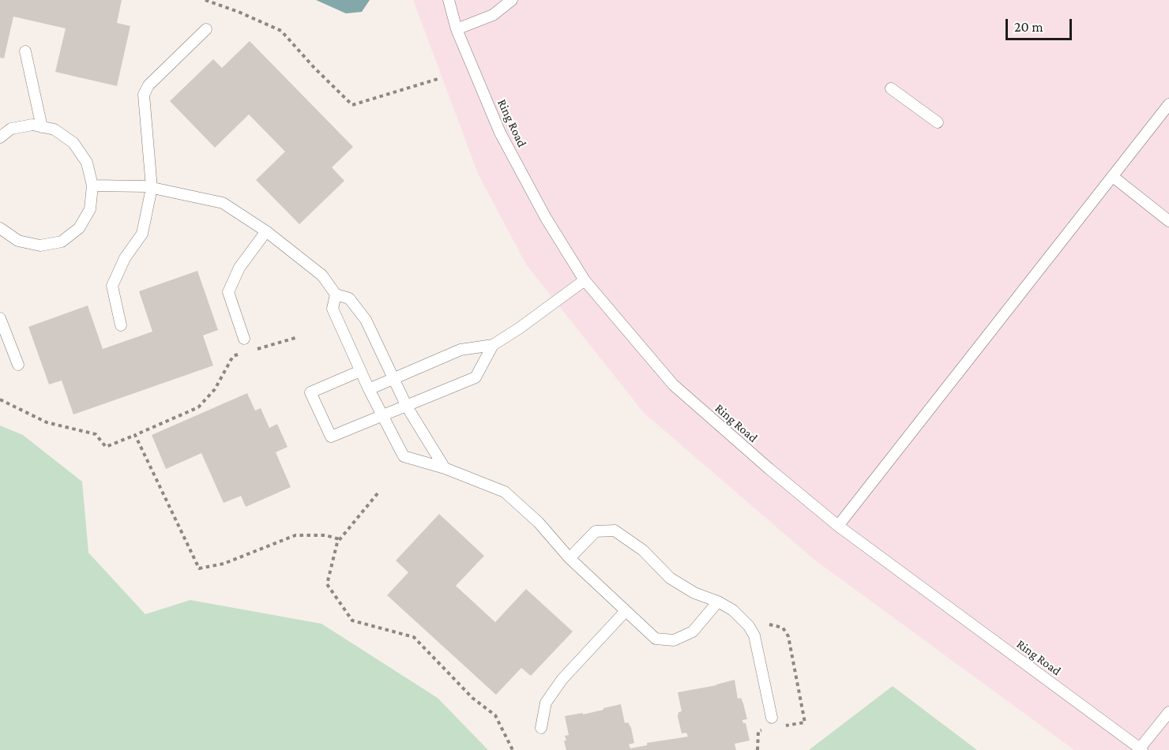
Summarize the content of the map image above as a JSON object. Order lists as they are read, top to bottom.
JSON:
{
  "streets": {
    "lane": ["Ring Road"]
  },
  "scale_bar": "20 m"
}
